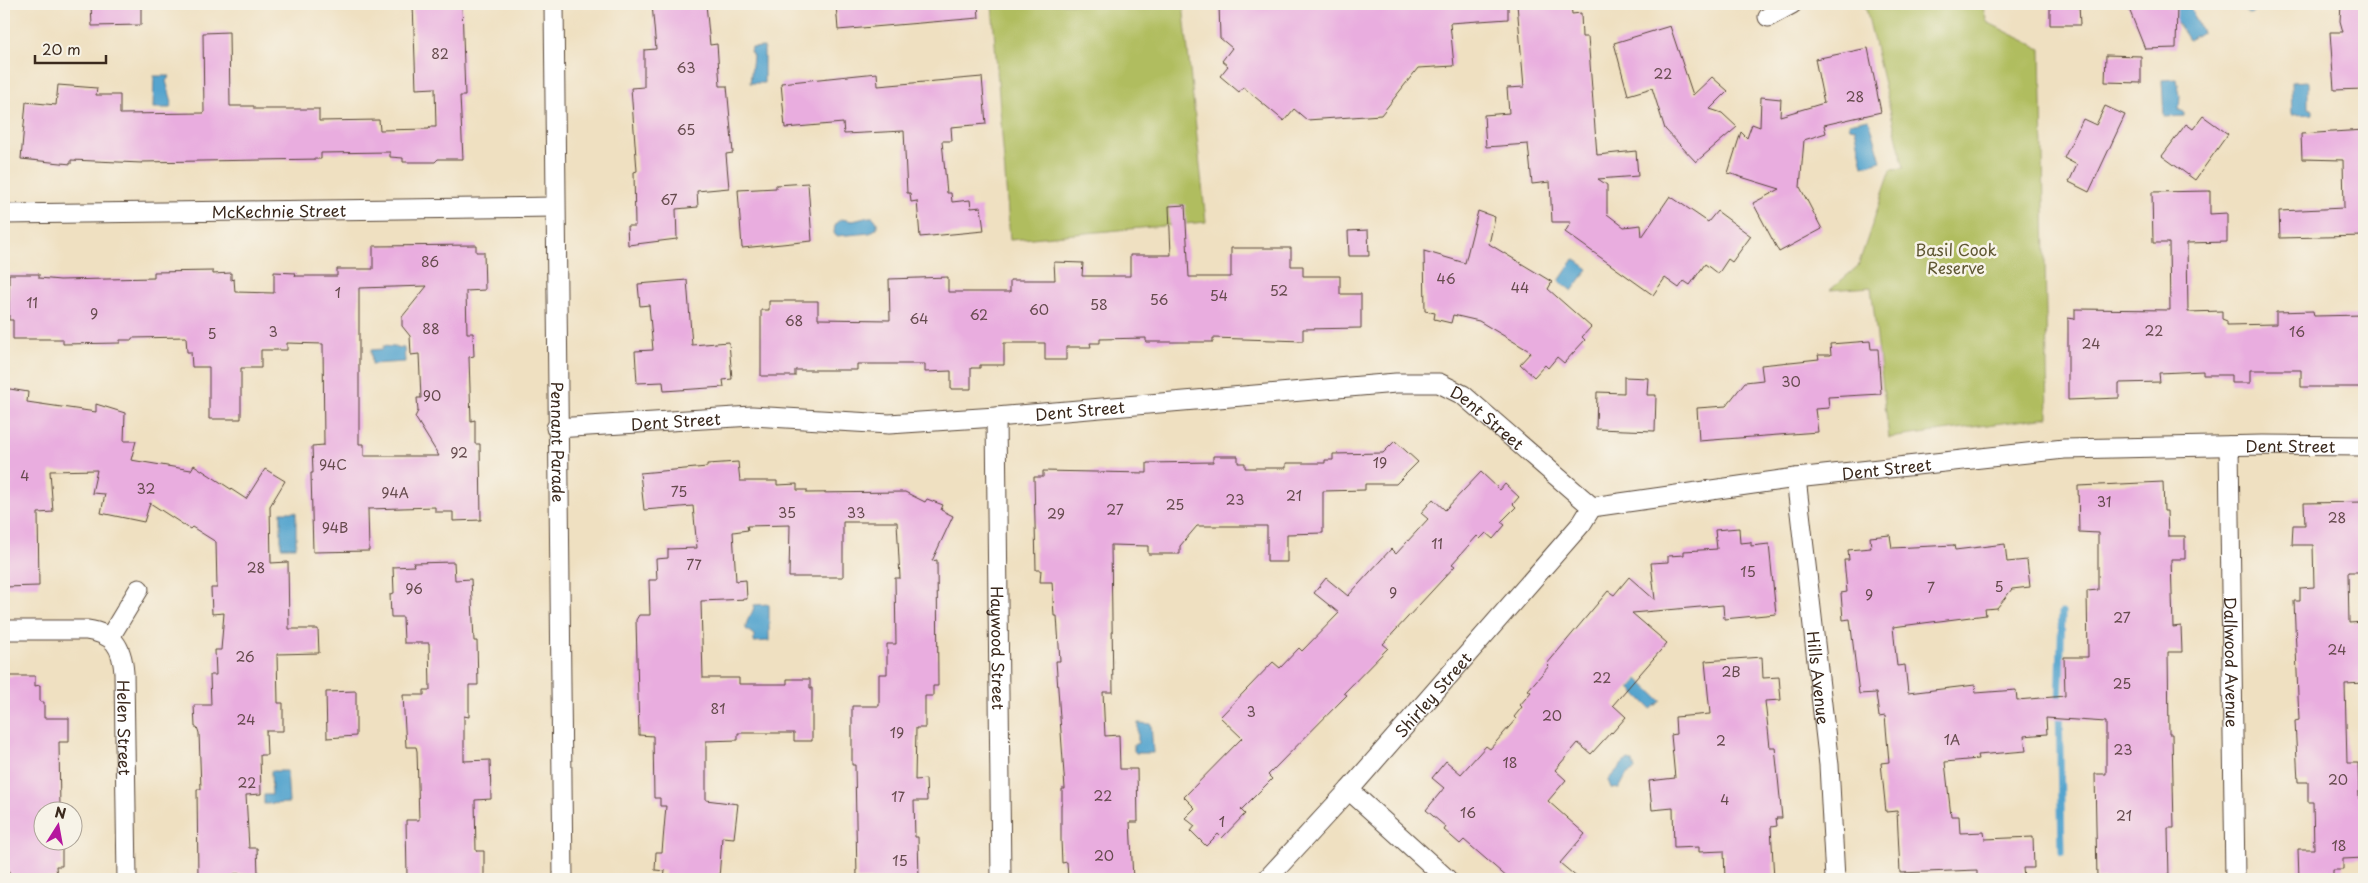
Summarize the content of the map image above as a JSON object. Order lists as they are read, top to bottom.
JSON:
{
  "streets": {
    "street": [
      "McKechnie Street",
      "Dent Street",
      "Pennant Parade",
      "Haywood Street",
      "Dallwood Avenue",
      "Hills Avenue",
      "Shirley Street",
      "Helen Street"
    ]
  },
  "crossings": [
    ["McKechnie Street", "Pennant Parade"],
    ["Dent Street", "Pennant Parade"],
    ["Dent Street", "Haywood Street"],
    ["Dent Street", "Dallwood Avenue"],
    ["Dent Street", "Hills Avenue"],
    ["Dent Street", "Shirley Street"]
  ],
  "parks": ["Basil Cook Reserve"],
  "house_numbers": [
    "82",
    "63",
    "22",
    "28",
    "65",
    "67",
    "86",
    "46",
    "44",
    "52",
    "1",
    "54",
    "56",
    "11",
    "58",
    "60",
    "9",
    "62",
    "64",
    "68",
    "88",
    "22",
    "3",
    "16",
    "5",
    "24",
    "30",
    "90",
    "92",
    "19",
    "94C",
    "4",
    "32",
    "75",
    "94A",
    "21",
    "23",
    "31",
    "25",
    "27",
    "35",
    "33",
    "29",
    "28",
    "94B",
    "11",
    "77",
    "28",
    "15",
    "5",
    "7",
    "96",
    "9",
    "9",
    "27",
    "24",
    "26",
    "2B",
    "22",
    "25",
    "81",
    "3",
    "20",
    "24",
    "19",
    "1A",
    "2",
    "23",
    "18",
    "20",
    "22",
    "22",
    "17",
    "4",
    "16",
    "21",
    "1",
    "18",
    "20",
    "15"
  ],
  "scale_bar": "20 m",
  "north": "top"
}
